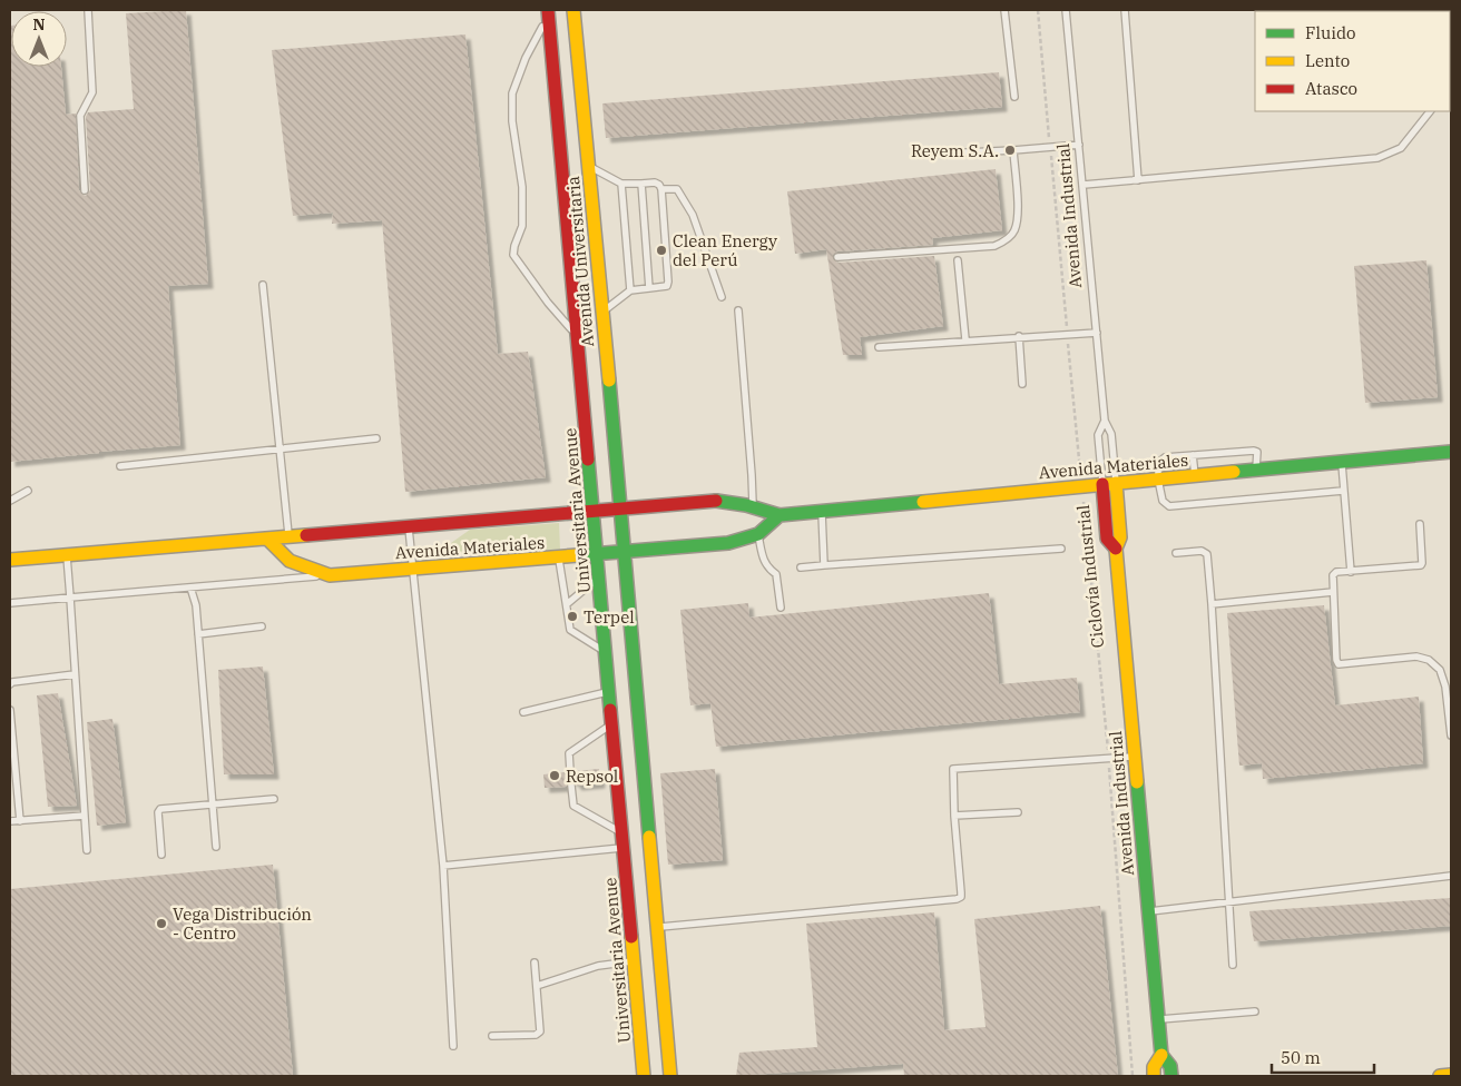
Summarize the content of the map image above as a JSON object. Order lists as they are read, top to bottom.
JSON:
{
  "streets": {
    "street": [
      "Avenida Industrial",
      "Avenida Universitaria",
      "Avenida Materiales",
      "Universitaria Avenue"
    ],
    "path": ["Ciclovía Industrial"]
  },
  "crossings": [
    ["Avenida Industrial", "Avenida Materiales"],
    ["Avenida Universitaria", "Avenida Materiales"],
    ["Avenida Universitaria", "Universitaria Avenue"],
    ["Avenida Materiales", "Universitaria Avenue"],
    ["Avenida Materiales", "Ciclovía Industrial"]
  ],
  "places": [
    "Reyem S.A.",
    "Clean Energy del Perú",
    "Terpel",
    "Repsol",
    "Vega Distribución - Centro"
  ],
  "legend": ["Fluido", "Lento", "Atasco"],
  "scale_bar": "50 m",
  "north": "top"
}
